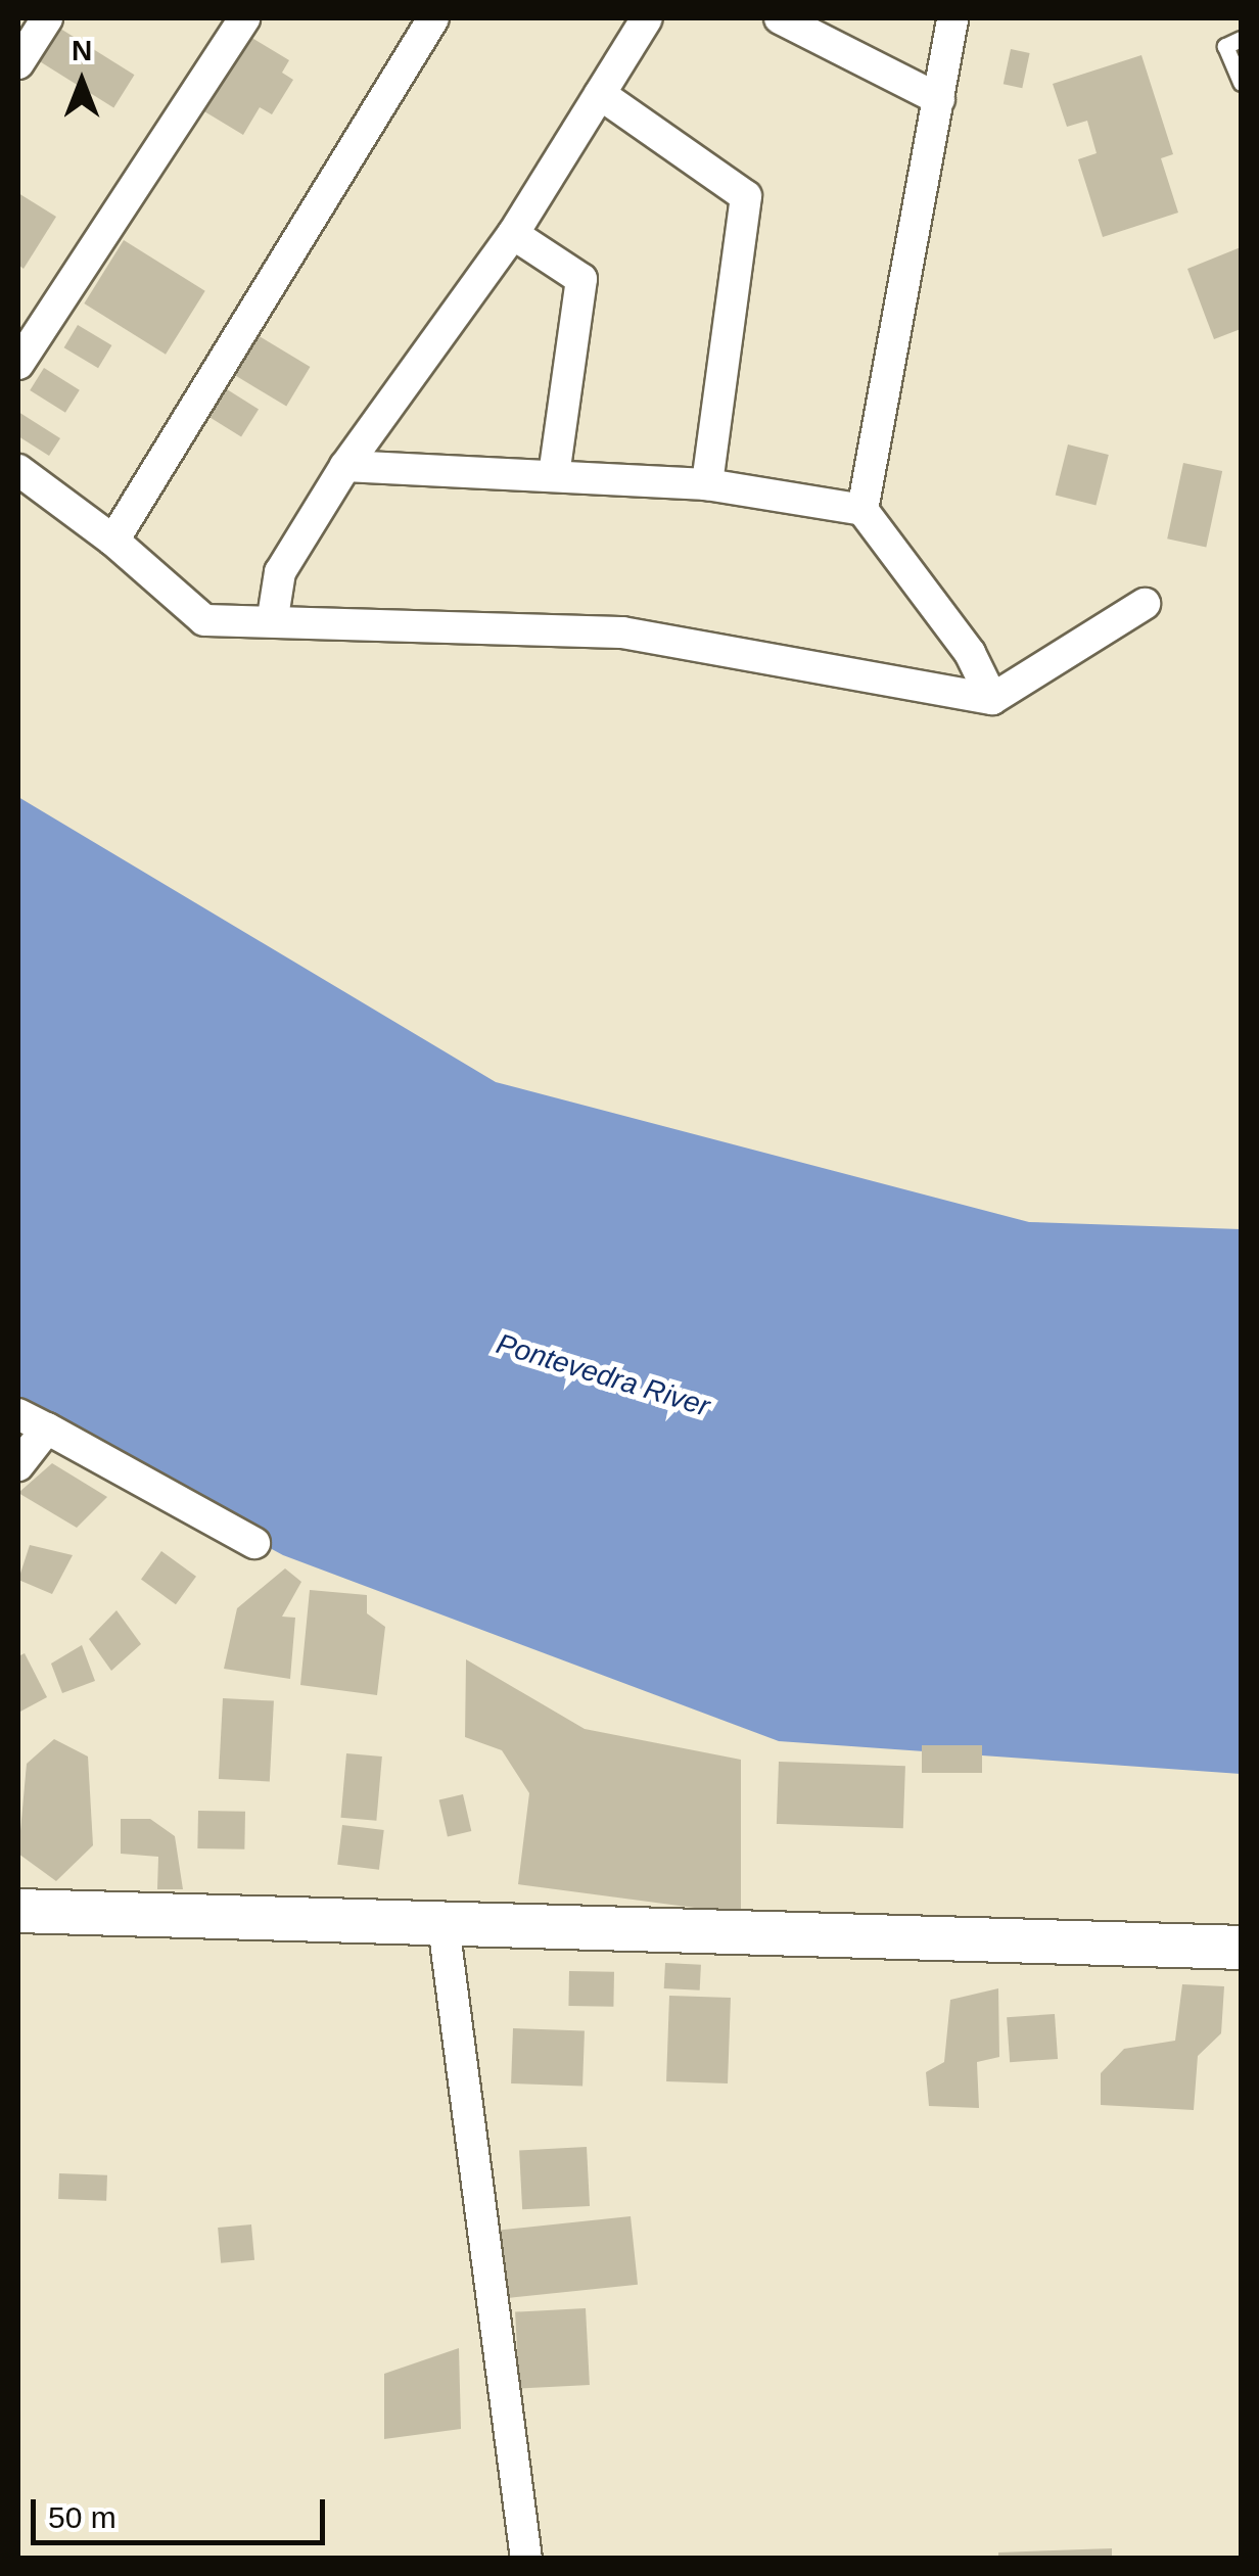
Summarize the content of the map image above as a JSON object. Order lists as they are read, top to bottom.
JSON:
{
  "water": ["Pontevedra River"],
  "scale_bar": "50 m",
  "north": "top"
}
